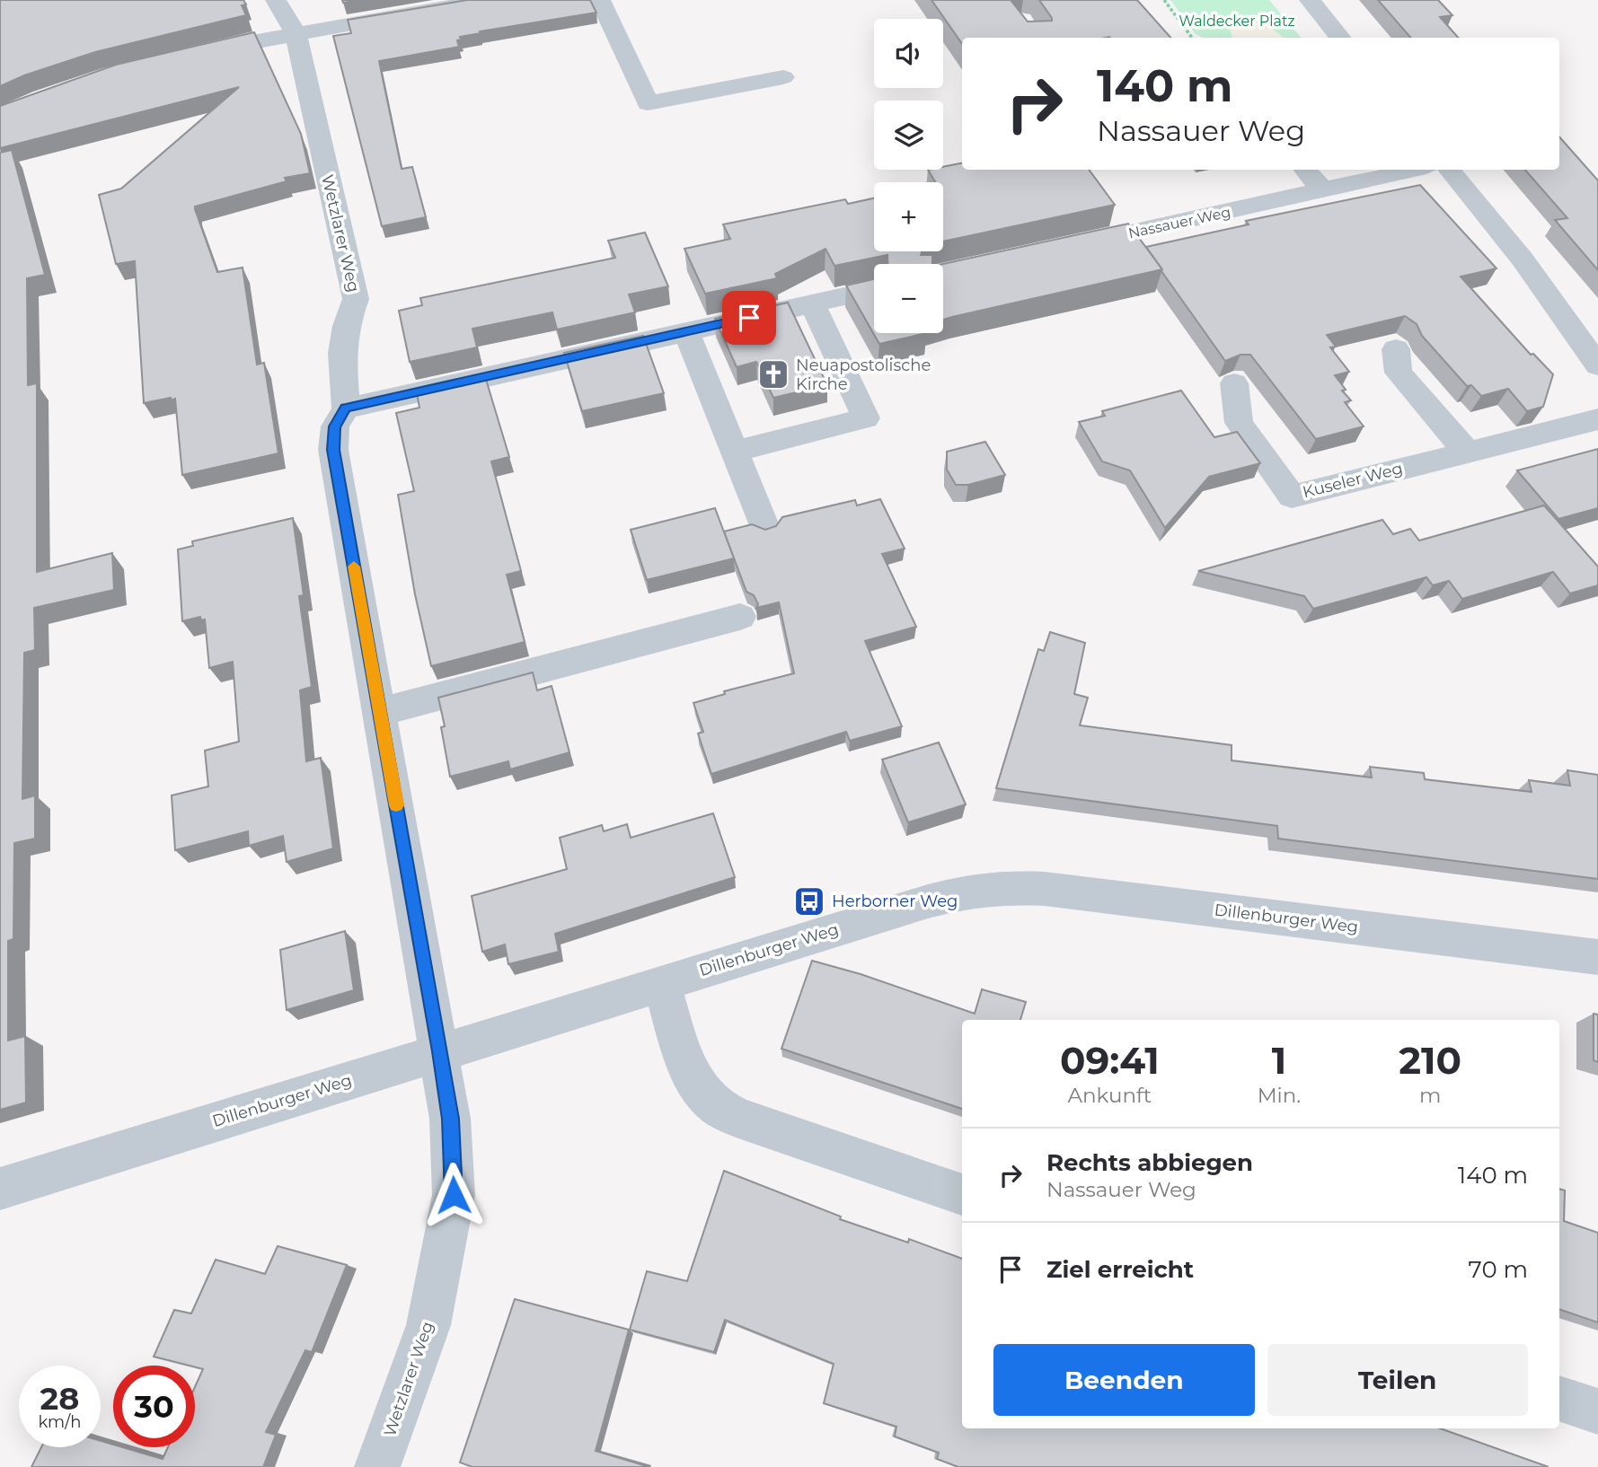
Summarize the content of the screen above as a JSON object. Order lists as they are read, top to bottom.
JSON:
{
  "streets": {
    "street": [
      "Nassauer Weg",
      "Wetzlarer Weg",
      "Kuseler Weg",
      "Dillenburger Weg"
    ]
  },
  "crossings": [
    ["Wetzlarer Weg", "Dillenburger Weg"]
  ],
  "parks": ["Waldecker Platz"],
  "places": {
    "church": ["Neuapostolische Kirche"],
    "bus stop": ["Herborner Weg"]
  },
  "page": {
    "map_buttons": ["+", "−"],
    "turn": ["140 m", "Nassauer Weg"],
    "eta": [
      "09:41",
      "Ankunft",
      "1",
      "Min.",
      "210",
      "m"
    ],
    "list": [
      {
        "name": "Rechts abbiegen",
        "note": "Nassauer Weg",
        "value": "140 m"
      },
      {
        "name": "Ziel erreicht",
        "value": "70 m"
      }
    ],
    "buttons": ["Beenden", "Teilen"],
    "speed": "28 km/h",
    "limit": "30"
  }
}
